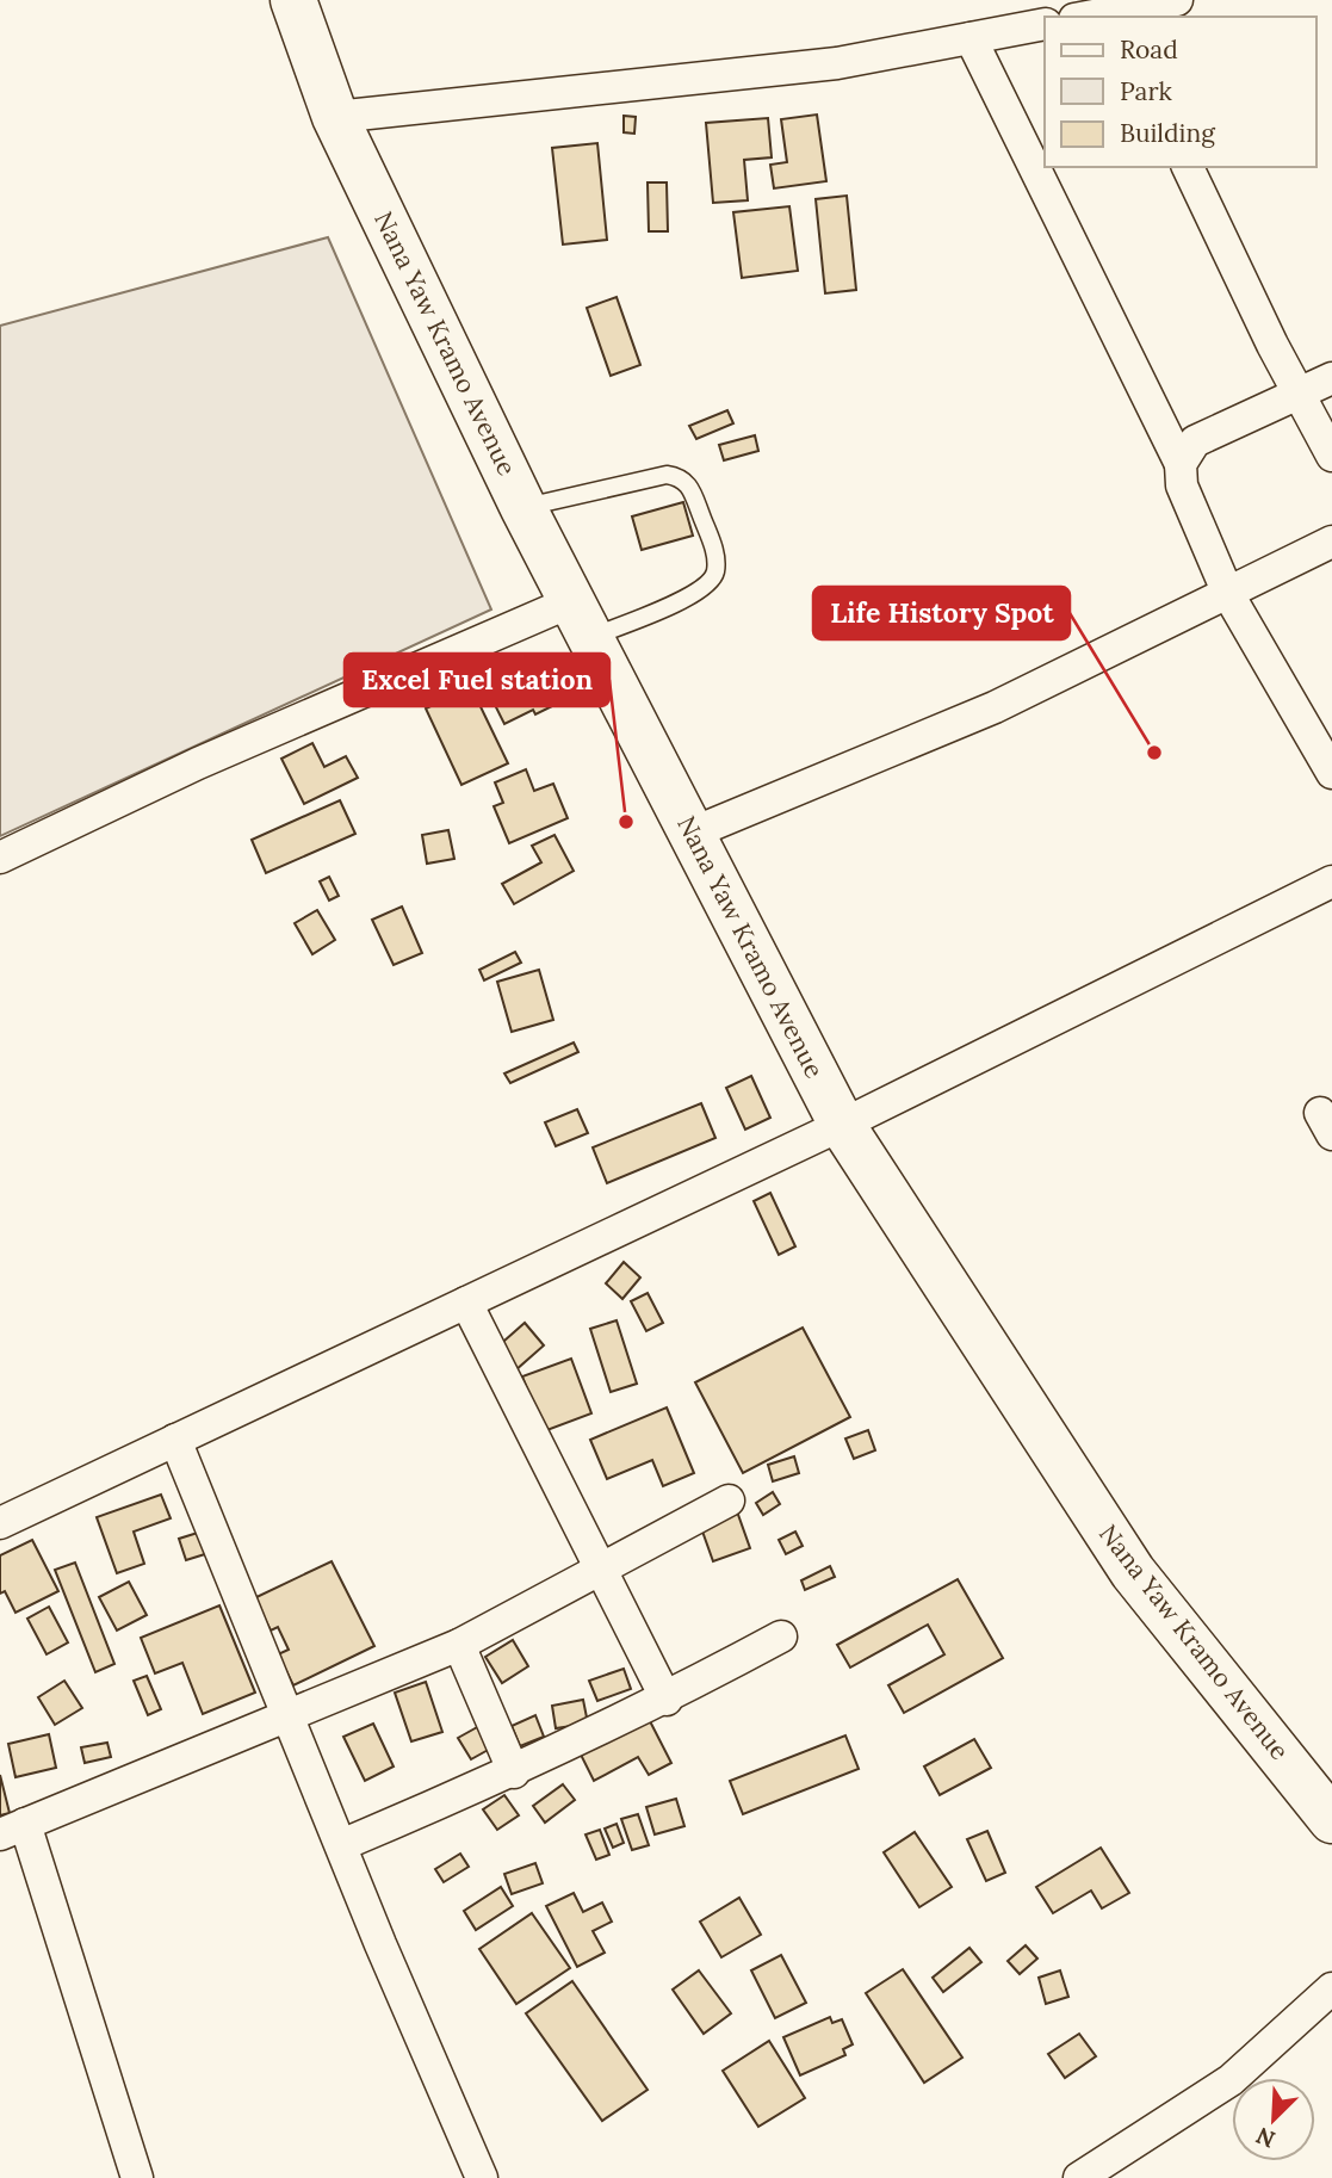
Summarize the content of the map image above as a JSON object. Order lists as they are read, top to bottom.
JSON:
{
  "streets": {
    "main road": ["Nana Yaw Kramo Avenue"]
  },
  "places": ["Life History Spot", "Excel Fuel station"],
  "legend": ["Road", "Park", "Building"],
  "north": "bottom left"
}
